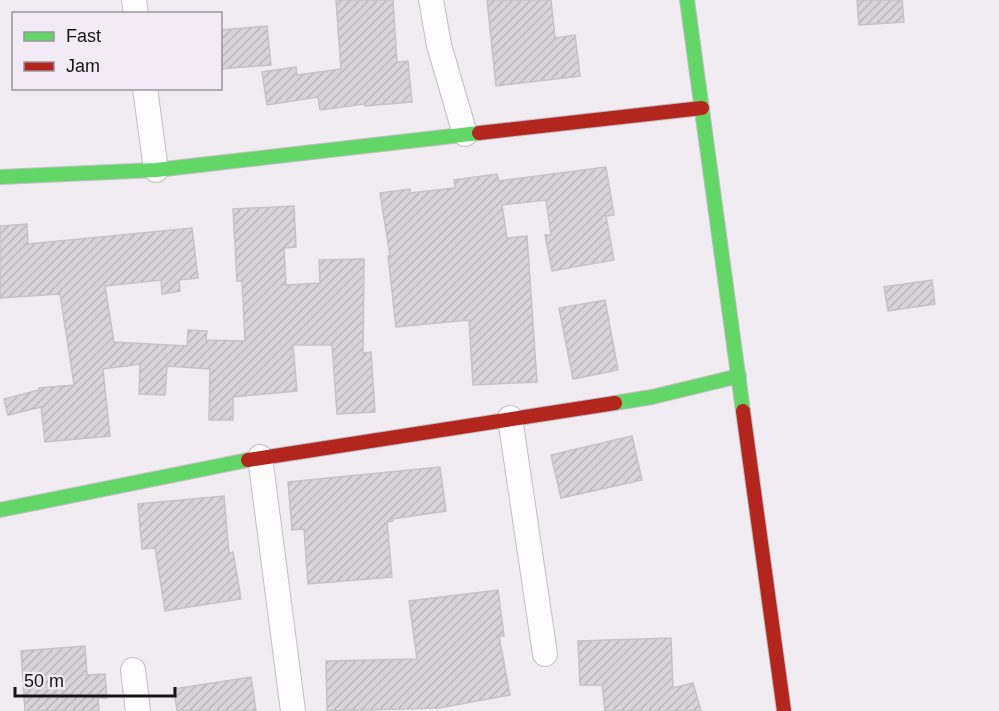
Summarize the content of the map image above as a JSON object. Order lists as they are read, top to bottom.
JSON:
{
  "legend": ["Fast", "Jam"],
  "scale_bar": "50 m"
}
